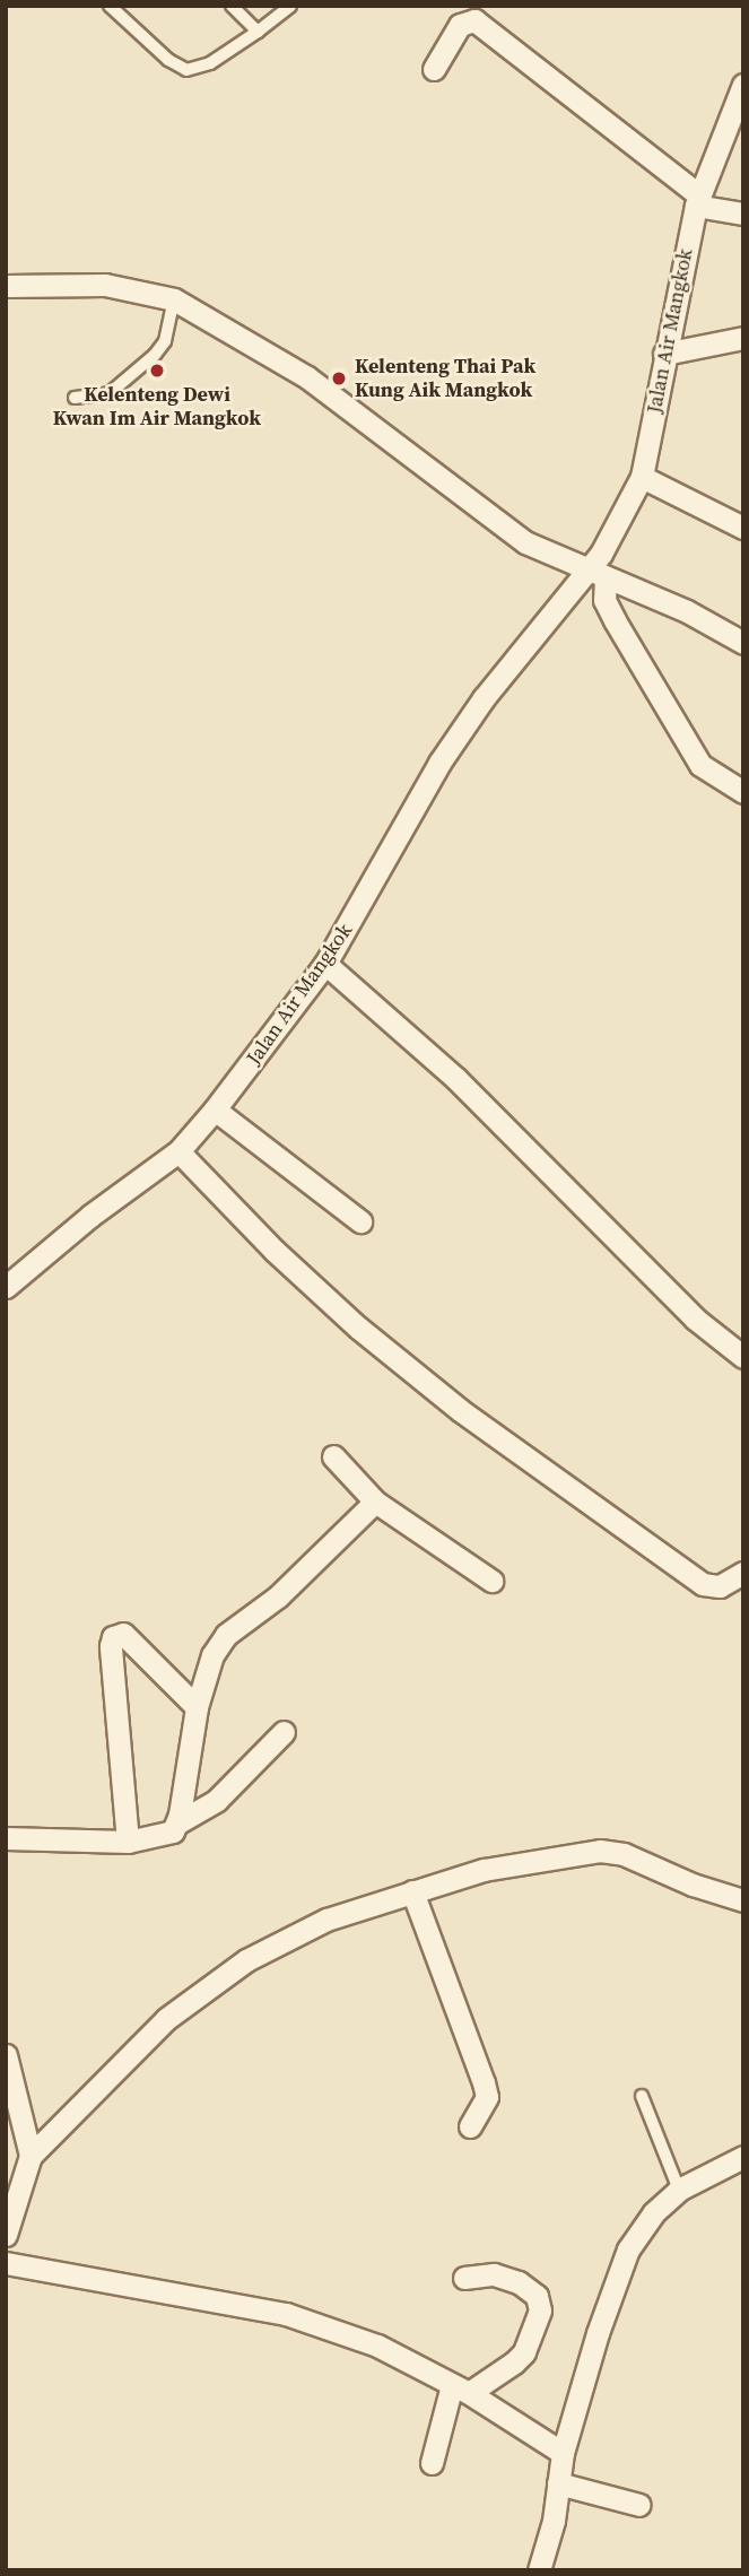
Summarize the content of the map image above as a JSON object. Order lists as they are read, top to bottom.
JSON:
{
  "streets": {
    "street": ["Jalan Air Mangkok"]
  },
  "places": ["Kelenteng Dewi Kwan Im Air Mangkok", "Kelenteng Thai Pak Kung Aik Mangkok"]
}
